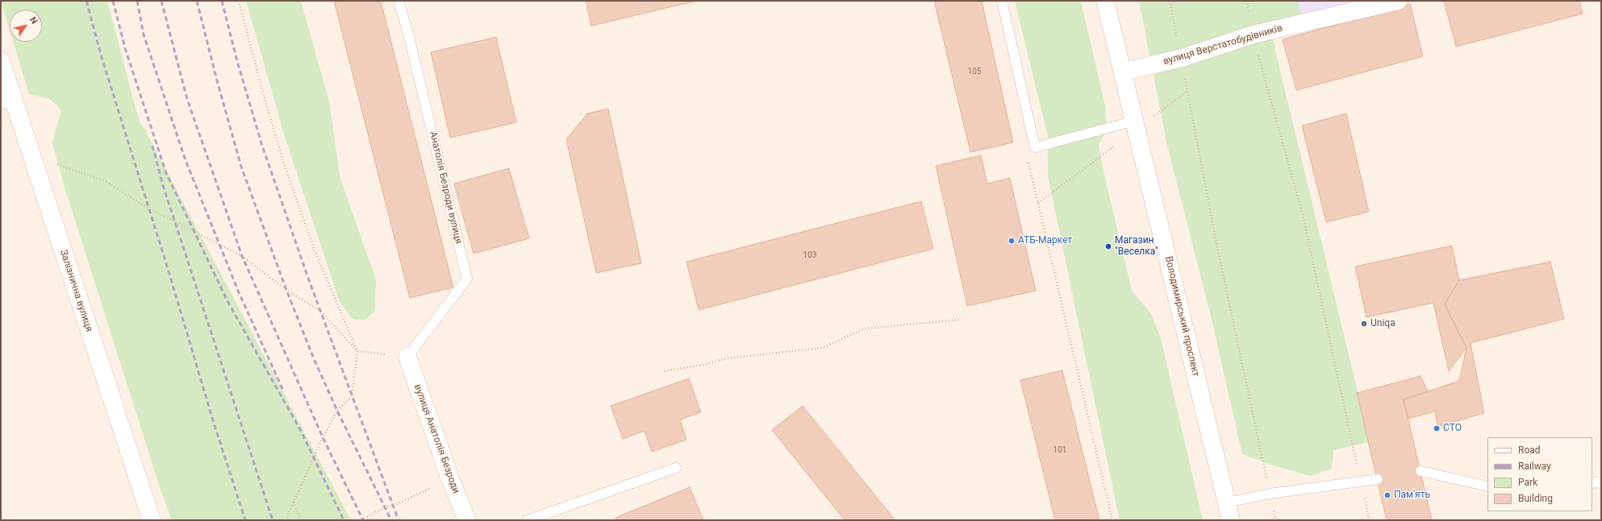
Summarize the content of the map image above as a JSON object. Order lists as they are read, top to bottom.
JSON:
{
  "streets": {
    "street": [
      "вулиця Верстатобудівників",
      "Залізнична вулиця",
      "Володимирський проспект",
      "вулиця Анатолія Безроди"
    ],
    "lane": ["Анатолія Безроди вулиця"]
  },
  "crossings": [
    ["вулиця Верстатобудівників", "Володимирський проспект"],
    ["Анатолія Безроди вулиця", "вулиця Анатолія Безроди"]
  ],
  "places": [
    "АТБ-Маркет",
    "Магазин \"Веселка\"",
    "Uniqa",
    "СТО",
    "Пам'ять"
  ],
  "house_numbers": ["105", "103", "101"],
  "legend": [
    "Road",
    "Railway",
    "Park",
    "Building"
  ],
  "north": "top right"
}
